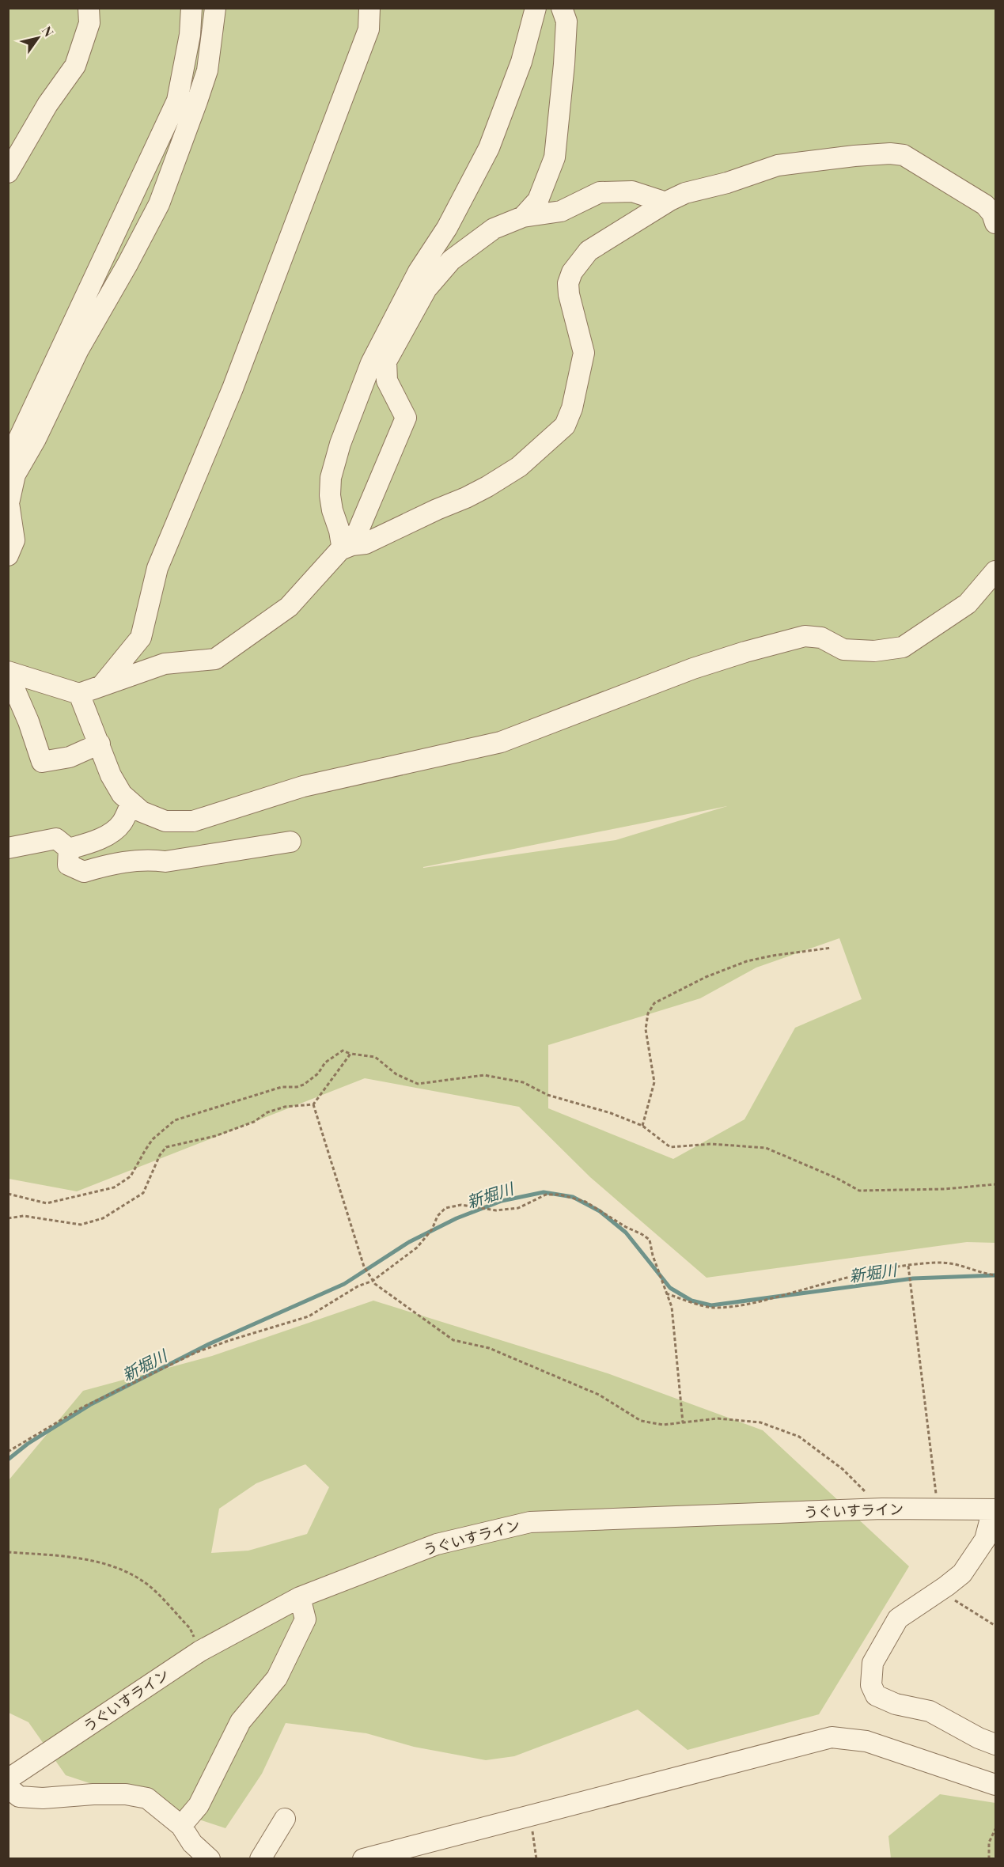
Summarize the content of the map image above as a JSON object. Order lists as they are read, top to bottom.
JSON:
{
  "streets": {
    "street": ["うぐいすライン"]
  },
  "water": ["新堀川"],
  "north": "top right"
}
